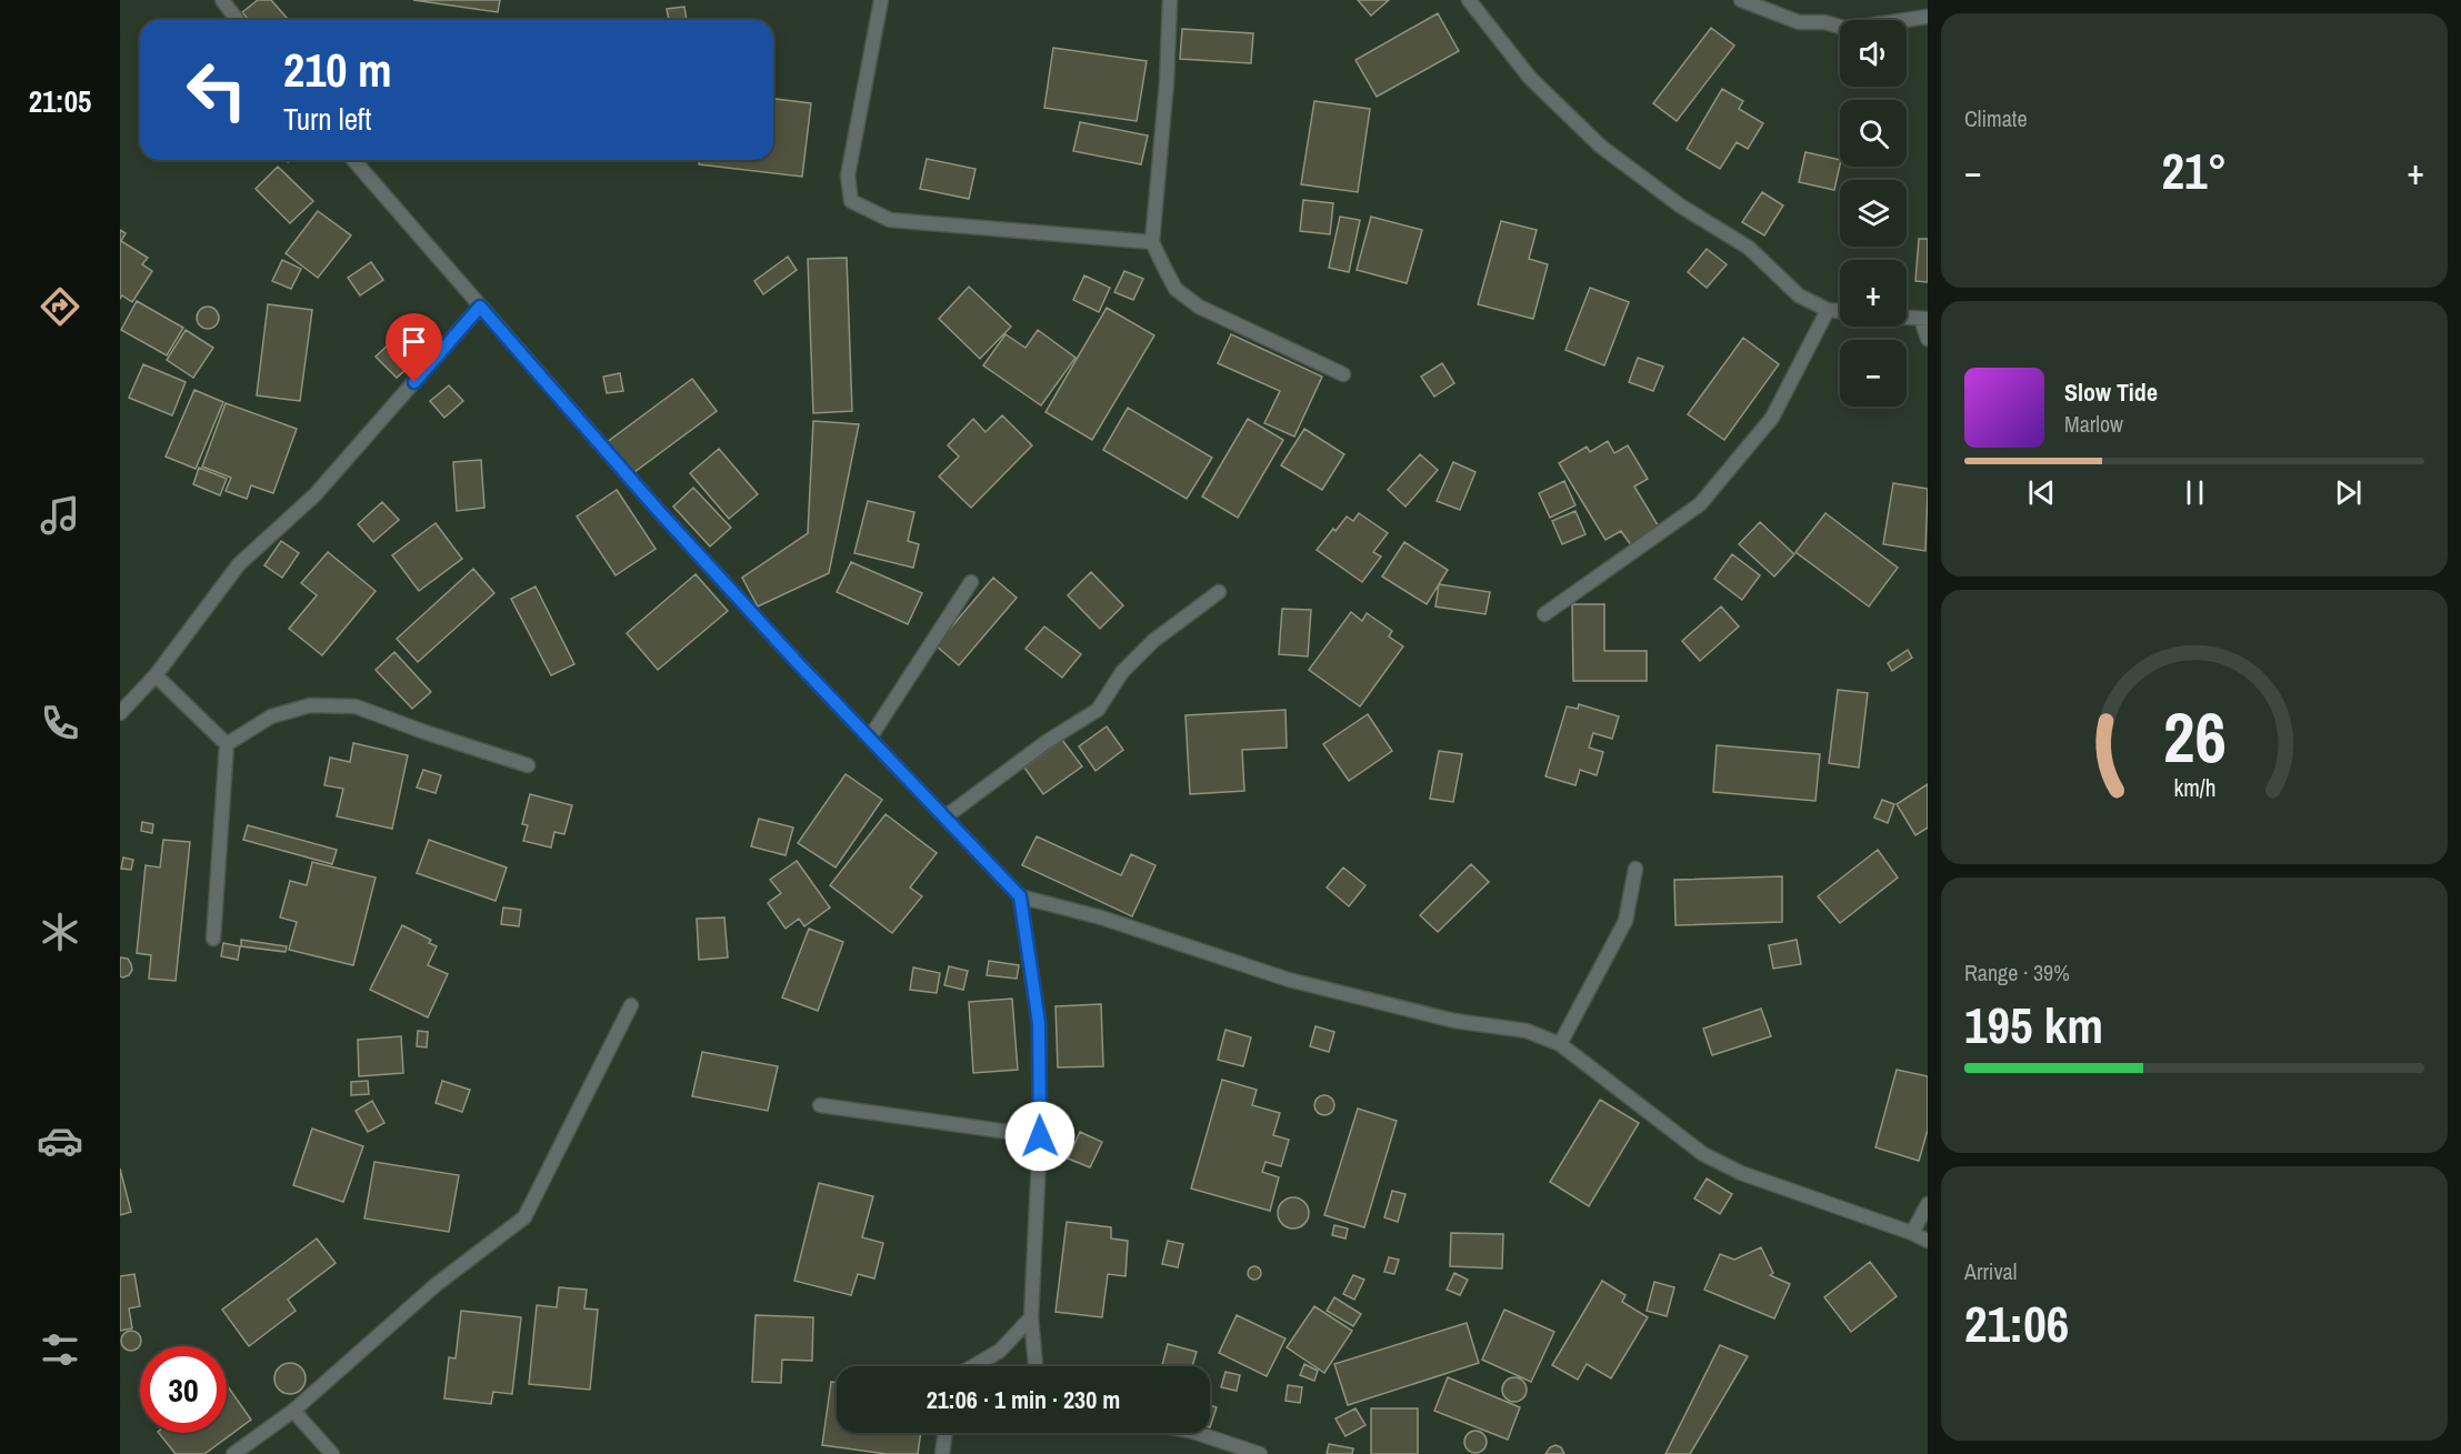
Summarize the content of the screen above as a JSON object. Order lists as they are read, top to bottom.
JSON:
{
  "page": {
    "tabs": "21:05",
    "tile": [
      "Climate",
      ["Range · 39%", "195 km"],
      ["Arrival", "21:06"]
    ],
    "map_buttons": ["+", "−"],
    "turn": ["210 m", "Turn left"],
    "heat": ["−", "21°", "+"],
    "song": ["Slow Tide", "Marlow"],
    "limit": "30",
    "trip": "21:06 · 1 min · 230 m",
    "gauge": ["26", "km/h"]
  }
}
